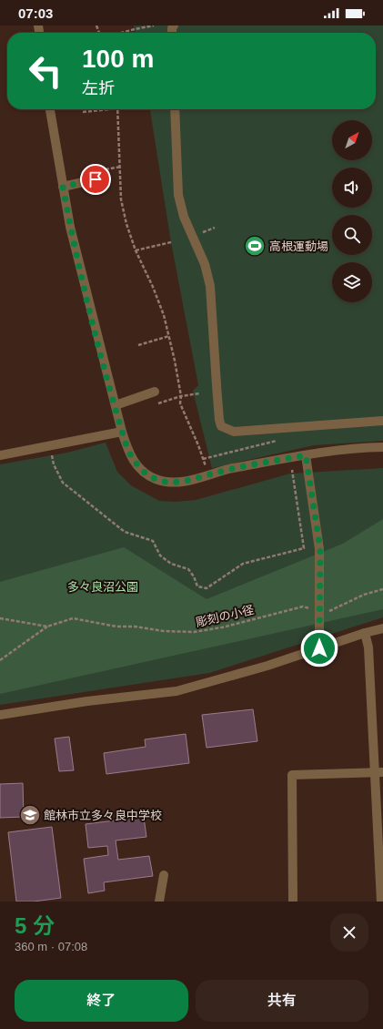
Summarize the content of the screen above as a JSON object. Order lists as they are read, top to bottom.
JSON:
{
  "streets": {
    "path": ["彫刻の小径"]
  },
  "parks": ["多々良沼公園"],
  "places": {
    "sports": ["高根運動場"],
    "school or university": ["館林市立多々良中学校"]
  },
  "north": "top right",
  "page": {
    "status": "07:03",
    "turn": ["100 m", "左折"],
    "heading": ["5 分", "360 m · 07:08"],
    "buttons": ["終了", "共有"]
  }
}
